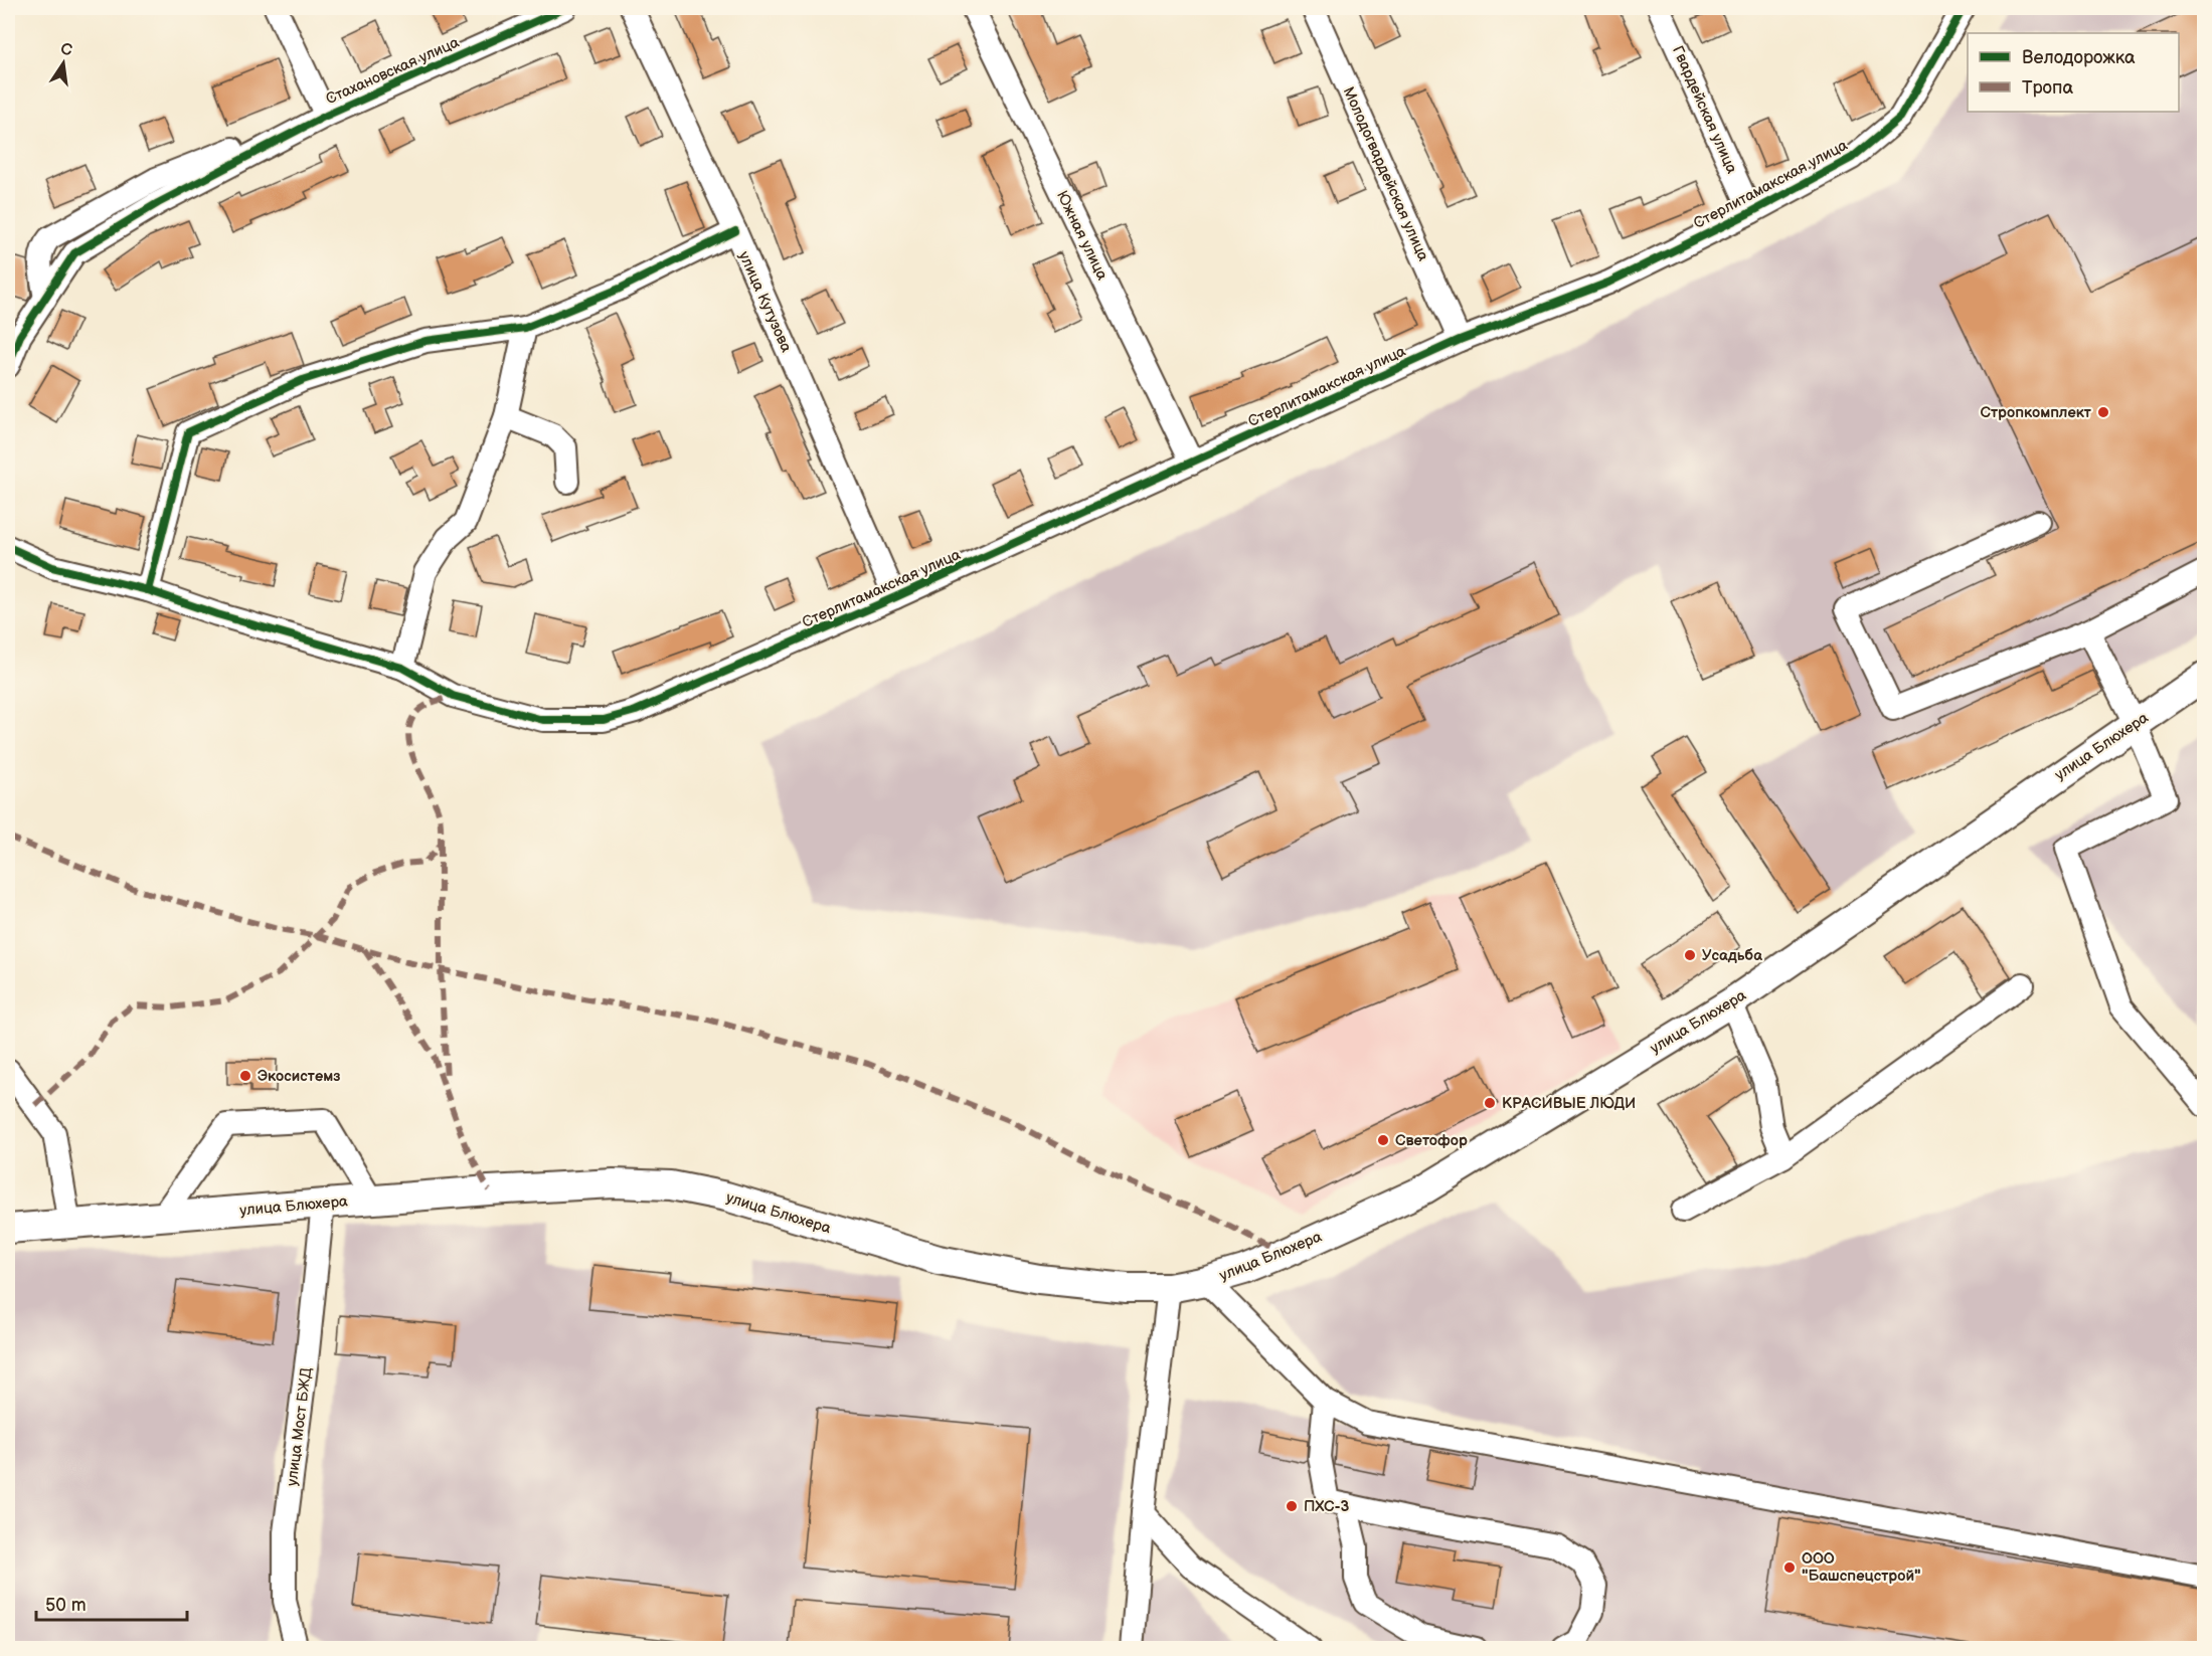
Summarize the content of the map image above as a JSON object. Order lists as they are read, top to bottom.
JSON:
{
  "streets": {
    "main road": ["улица Блюхера"],
    "street": [
      "Стахановская улица",
      "Гвардейская улица",
      "Молодогвардейская улица",
      "Стерлитамакская улица",
      "Южная улица",
      "улица Кутузова",
      "улица Мост БЖД"
    ]
  },
  "crossings": [
    ["Гвардейская улица", "Стерлитамакская улица"],
    ["Молодогвардейская улица", "Стерлитамакская улица"],
    ["Стерлитамакская улица", "Южная улица"],
    ["Стерлитамакская улица", "улица Кутузова"],
    ["улица Блюхера", "улица Мост БЖД"]
  ],
  "places": [
    "Стропкомплект",
    "Усадьба",
    "Экосистемз",
    "КРАСИВЫЕ ЛЮДИ",
    "Светофор",
    "ПХС-3",
    "ООО \"Башспецстрой\""
  ],
  "legend": ["Велодорожка", "Тропа"],
  "scale_bar": "50 m",
  "north": "top"
}
